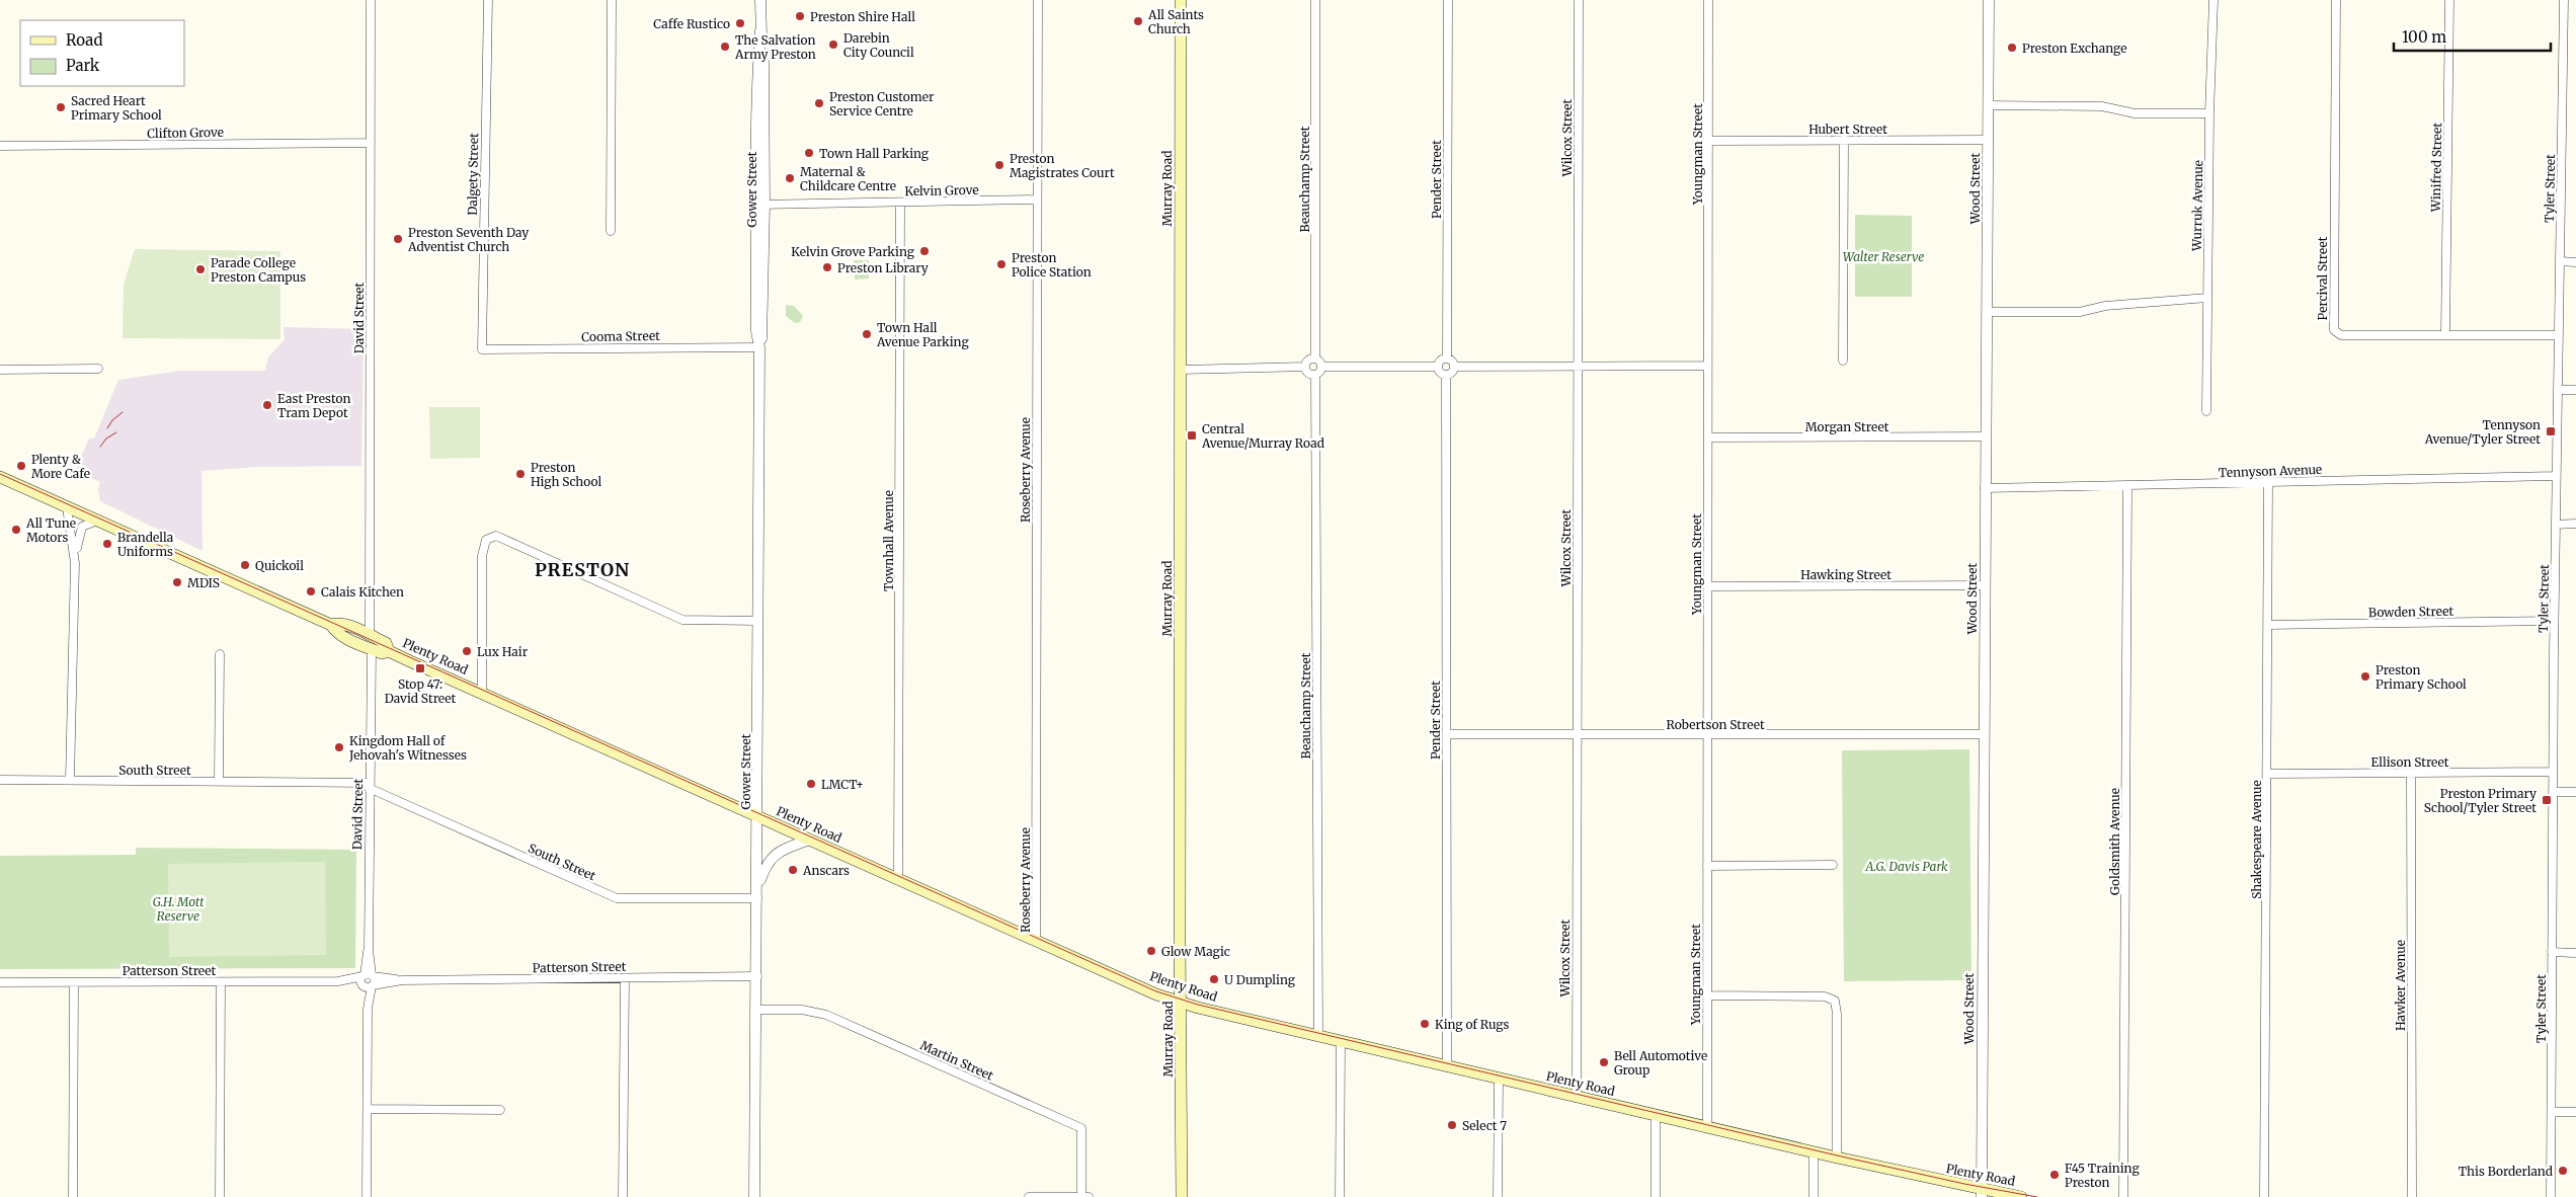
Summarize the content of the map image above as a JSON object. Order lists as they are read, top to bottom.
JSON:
{
  "streets": {
    "main road": ["Murray Road", "Plenty Road"],
    "street": [
      "Hubert Street",
      "Clifton Grove",
      "Wilcox Street",
      "Youngman Street",
      "Winifred Street",
      "Dalgety Street",
      "Beauchamp Street",
      "Pender Street",
      "Wood Street",
      "Tyler Street",
      "Gower Street",
      "Kelvin Grove",
      "Wurruk Avenue",
      "Percival Street",
      "David Street",
      "Cooma Street",
      "Morgan Street",
      "Roseberry Avenue",
      "Tennyson Avenue",
      "Townhall Avenue",
      "Hawking Street",
      "Bowden Street",
      "Robertson Street",
      "Ellison Street",
      "South Street",
      "Shakespeare Avenue",
      "Goldsmith Avenue",
      "Patterson Street",
      "Hawker Avenue",
      "Martin Street"
    ]
  },
  "crossings": [
    ["Hubert Street", "Youngman Street"],
    ["Hubert Street", "Wood Street"],
    ["Clifton Grove", "David Street"],
    ["Wilcox Street", "Plenty Road"],
    ["Wilcox Street", "Robertson Street"],
    ["Youngman Street", "Morgan Street"],
    ["Youngman Street", "Hawking Street"],
    ["Youngman Street", "Plenty Road"],
    ["Youngman Street", "Robertson Street"],
    ["Winifred Street", "Percival Street"],
    ["Dalgety Street", "Cooma Street"],
    ["Beauchamp Street", "Plenty Road"],
    ["Pender Street", "Plenty Road"],
    ["Pender Street", "Robertson Street"],
    ["Murray Road", "Plenty Road"],
    ["Wood Street", "Morgan Street"],
    ["Wood Street", "Tennyson Avenue"],
    ["Wood Street", "Hawking Street"],
    ["Wood Street", "Plenty Road"],
    ["Wood Street", "Robertson Street"],
    ["Tyler Street", "Percival Street"],
    ["Tyler Street", "Tennyson Avenue"],
    ["Tyler Street", "Bowden Street"],
    ["Tyler Street", "Ellison Street"],
    ["Gower Street", "Kelvin Grove"],
    ["Gower Street", "Cooma Street"],
    ["Gower Street", "Plenty Road"],
    ["Gower Street", "South Street"],
    ["Gower Street", "Patterson Street"],
    ["Gower Street", "Martin Street"],
    ["Kelvin Grove", "Roseberry Avenue"],
    ["Kelvin Grove", "Townhall Avenue"],
    ["David Street", "Plenty Road"],
    ["David Street", "South Street"],
    ["David Street", "Patterson Street"],
    ["Roseberry Avenue", "Plenty Road"],
    ["Tennyson Avenue", "Shakespeare Avenue"],
    ["Tennyson Avenue", "Goldsmith Avenue"],
    ["Townhall Avenue", "Plenty Road"],
    ["Bowden Street", "Shakespeare Avenue"],
    ["Ellison Street", "Shakespeare Avenue"],
    ["Ellison Street", "Hawker Avenue"]
  ],
  "districts": ["PRESTON"],
  "parks": ["Walter Reserve", "A.G. Davis Park", "G.H. Mott Reserve"],
  "places": {
    "other": [
      "Preston Shire Hall",
      "All Saints Church",
      "Caffe Rustico",
      "Darebin City Council",
      "The Salvation Army Preston",
      "Preston Exchange",
      "Preston Customer Service Centre",
      "Sacred Heart Primary School",
      "Town Hall Parking",
      "Preston Magistrates Court",
      "Maternal & Childcare Centre",
      "Preston Seventh Day Adventist Church",
      "Kelvin Grove Parking",
      "Preston Police Station",
      "Preston Library",
      "Parade College Preston Campus",
      "Town Hall Avenue Parking",
      "East Preston Tram Depot",
      "Plenty & More Cafe",
      "Preston High School",
      "All Tune Motors",
      "Brandella Uniforms",
      "Quickoil",
      "MDIS",
      "Calais Kitchen",
      "Lux Hair",
      "Preston Primary School",
      "Kingdom Hall of Jehovah's Witnesses",
      "LMCT+",
      "Anscars",
      "Glow Magic",
      "U Dumpling",
      "King of Rugs",
      "Bell Automotive Group",
      "Select 7",
      "This Borderland",
      "F45 Training Preston"
    ],
    "transit": [
      "Tennyson Avenue/Tyler Street",
      "Central Avenue/Murray Road",
      "Stop 47: David Street",
      "Preston Primary School/Tyler Street"
    ]
  },
  "legend": ["Road", "Park"],
  "scale_bar": "100 m"
}
